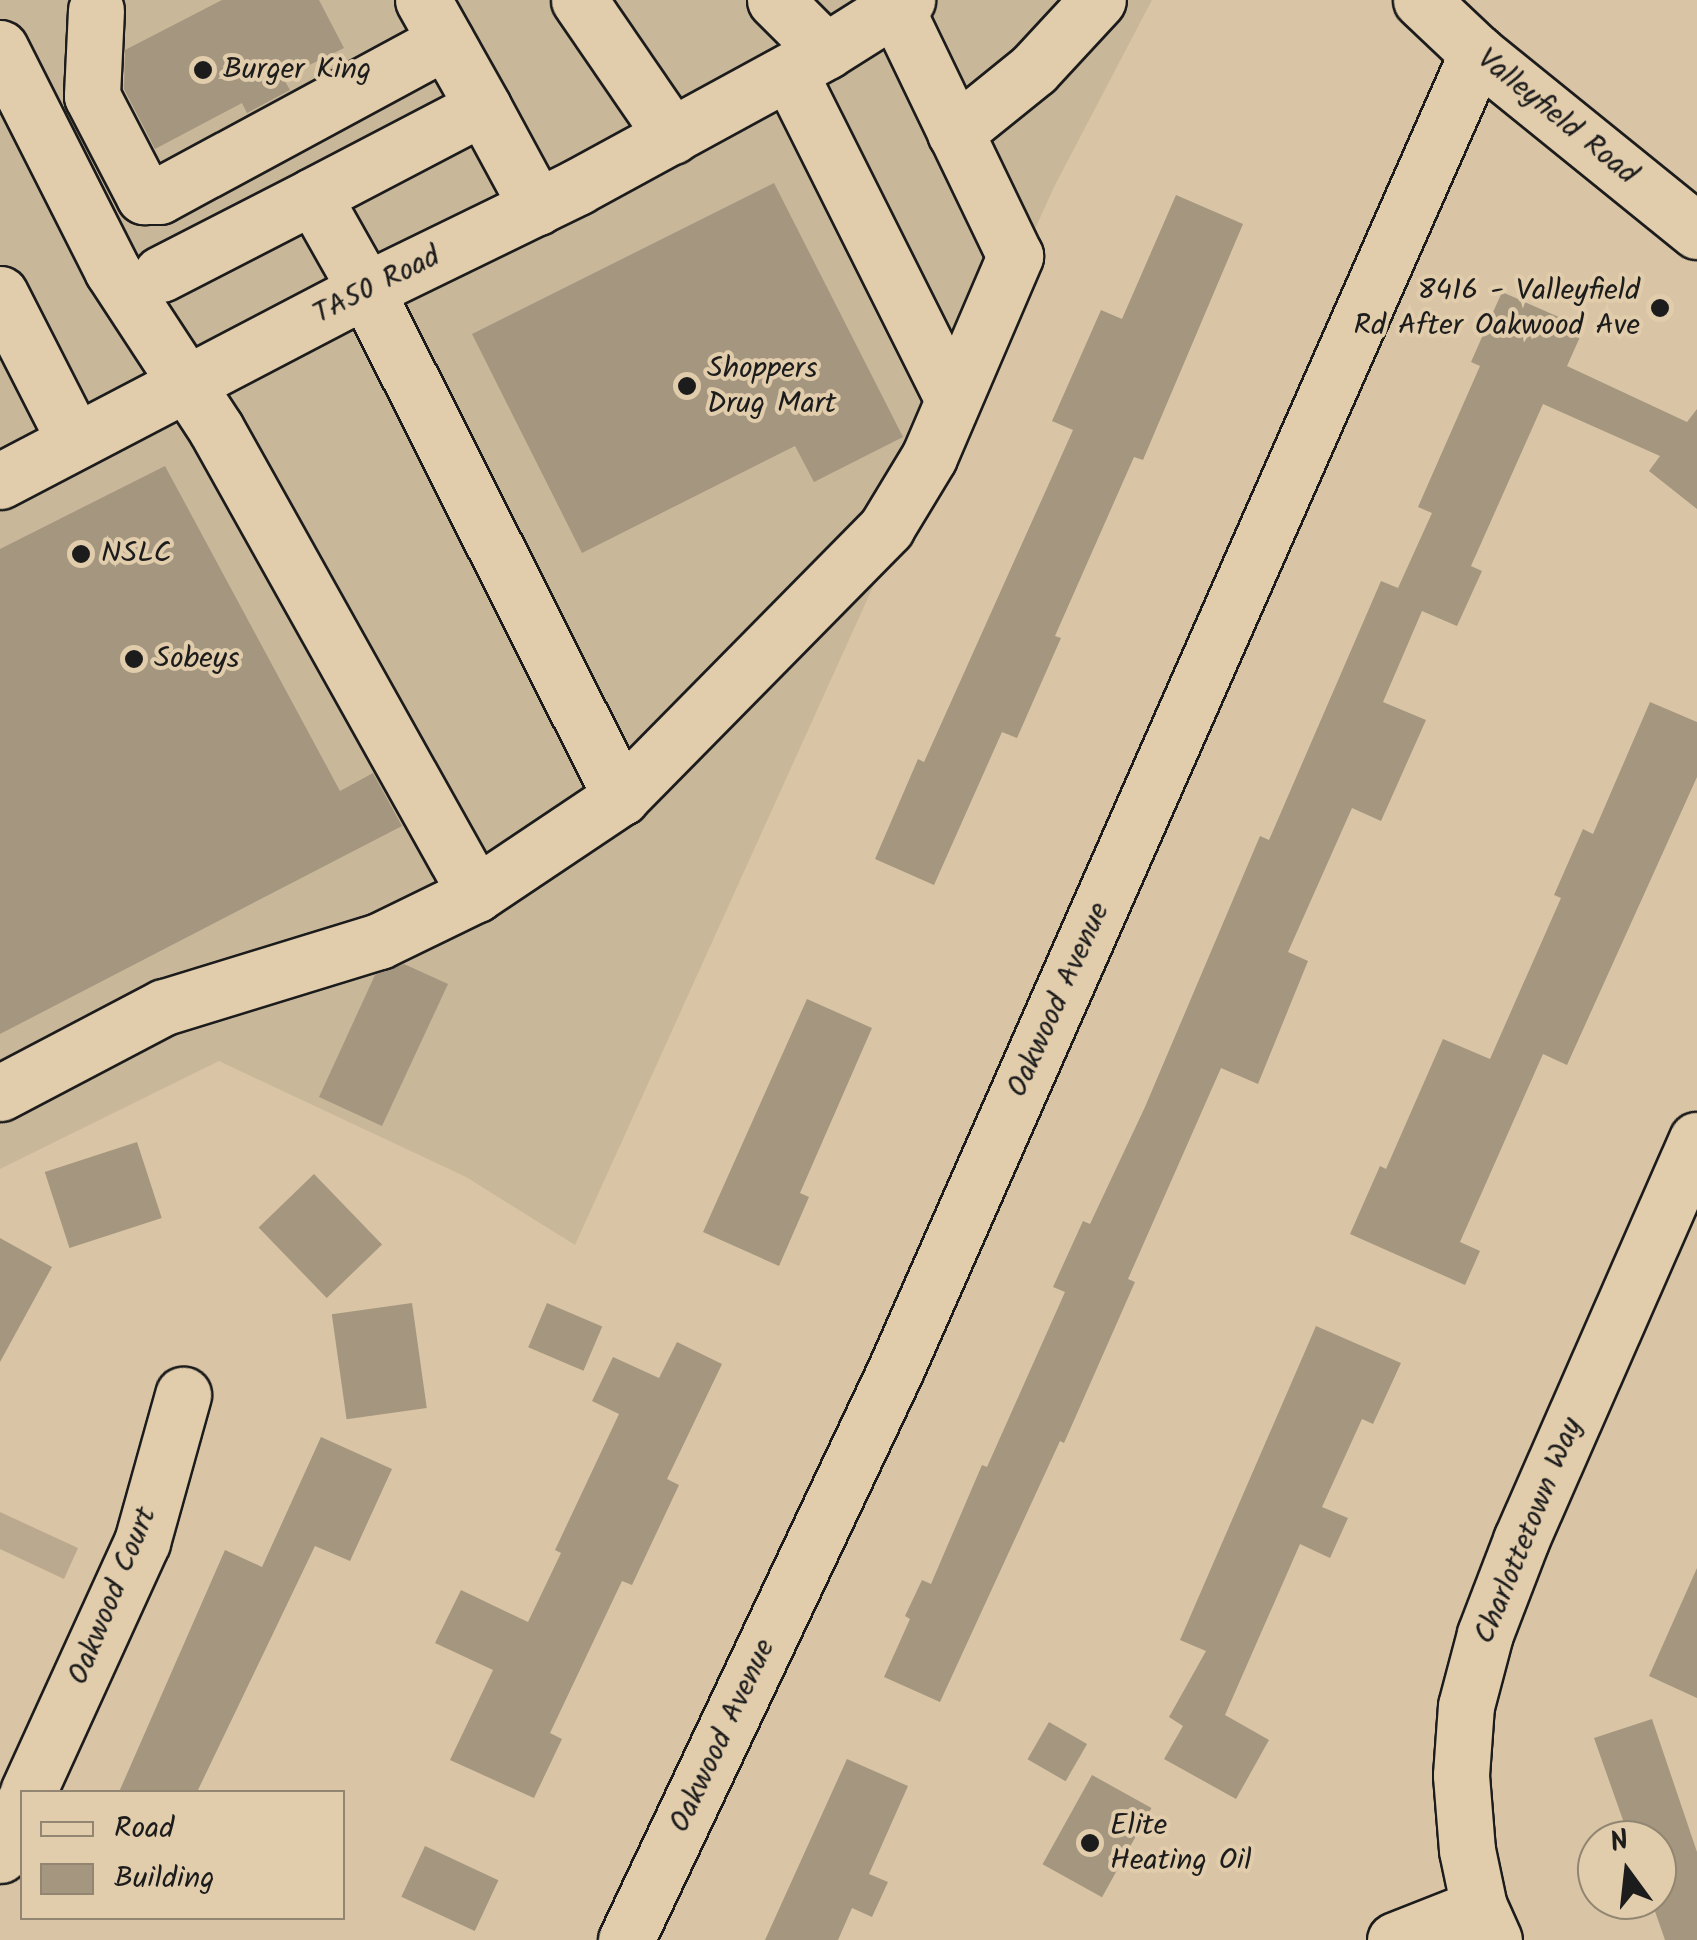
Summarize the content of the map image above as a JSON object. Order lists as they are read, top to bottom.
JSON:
{
  "streets": {
    "street": [
      "Valleyfield Road",
      "TA50 Road",
      "Oakwood Avenue",
      "Charlottetown Way",
      "Oakwood Court"
    ]
  },
  "crossings": [
    ["Valleyfield Road", "Oakwood Avenue"]
  ],
  "places": [
    "Burger King",
    "8416 - Valleyfield Rd After Oakwood Ave",
    "Shoppers Drug Mart",
    "NSLC",
    "Sobeys",
    "Elite Heating Oil"
  ],
  "legend": ["Road", "Building"],
  "north": "top"
}
